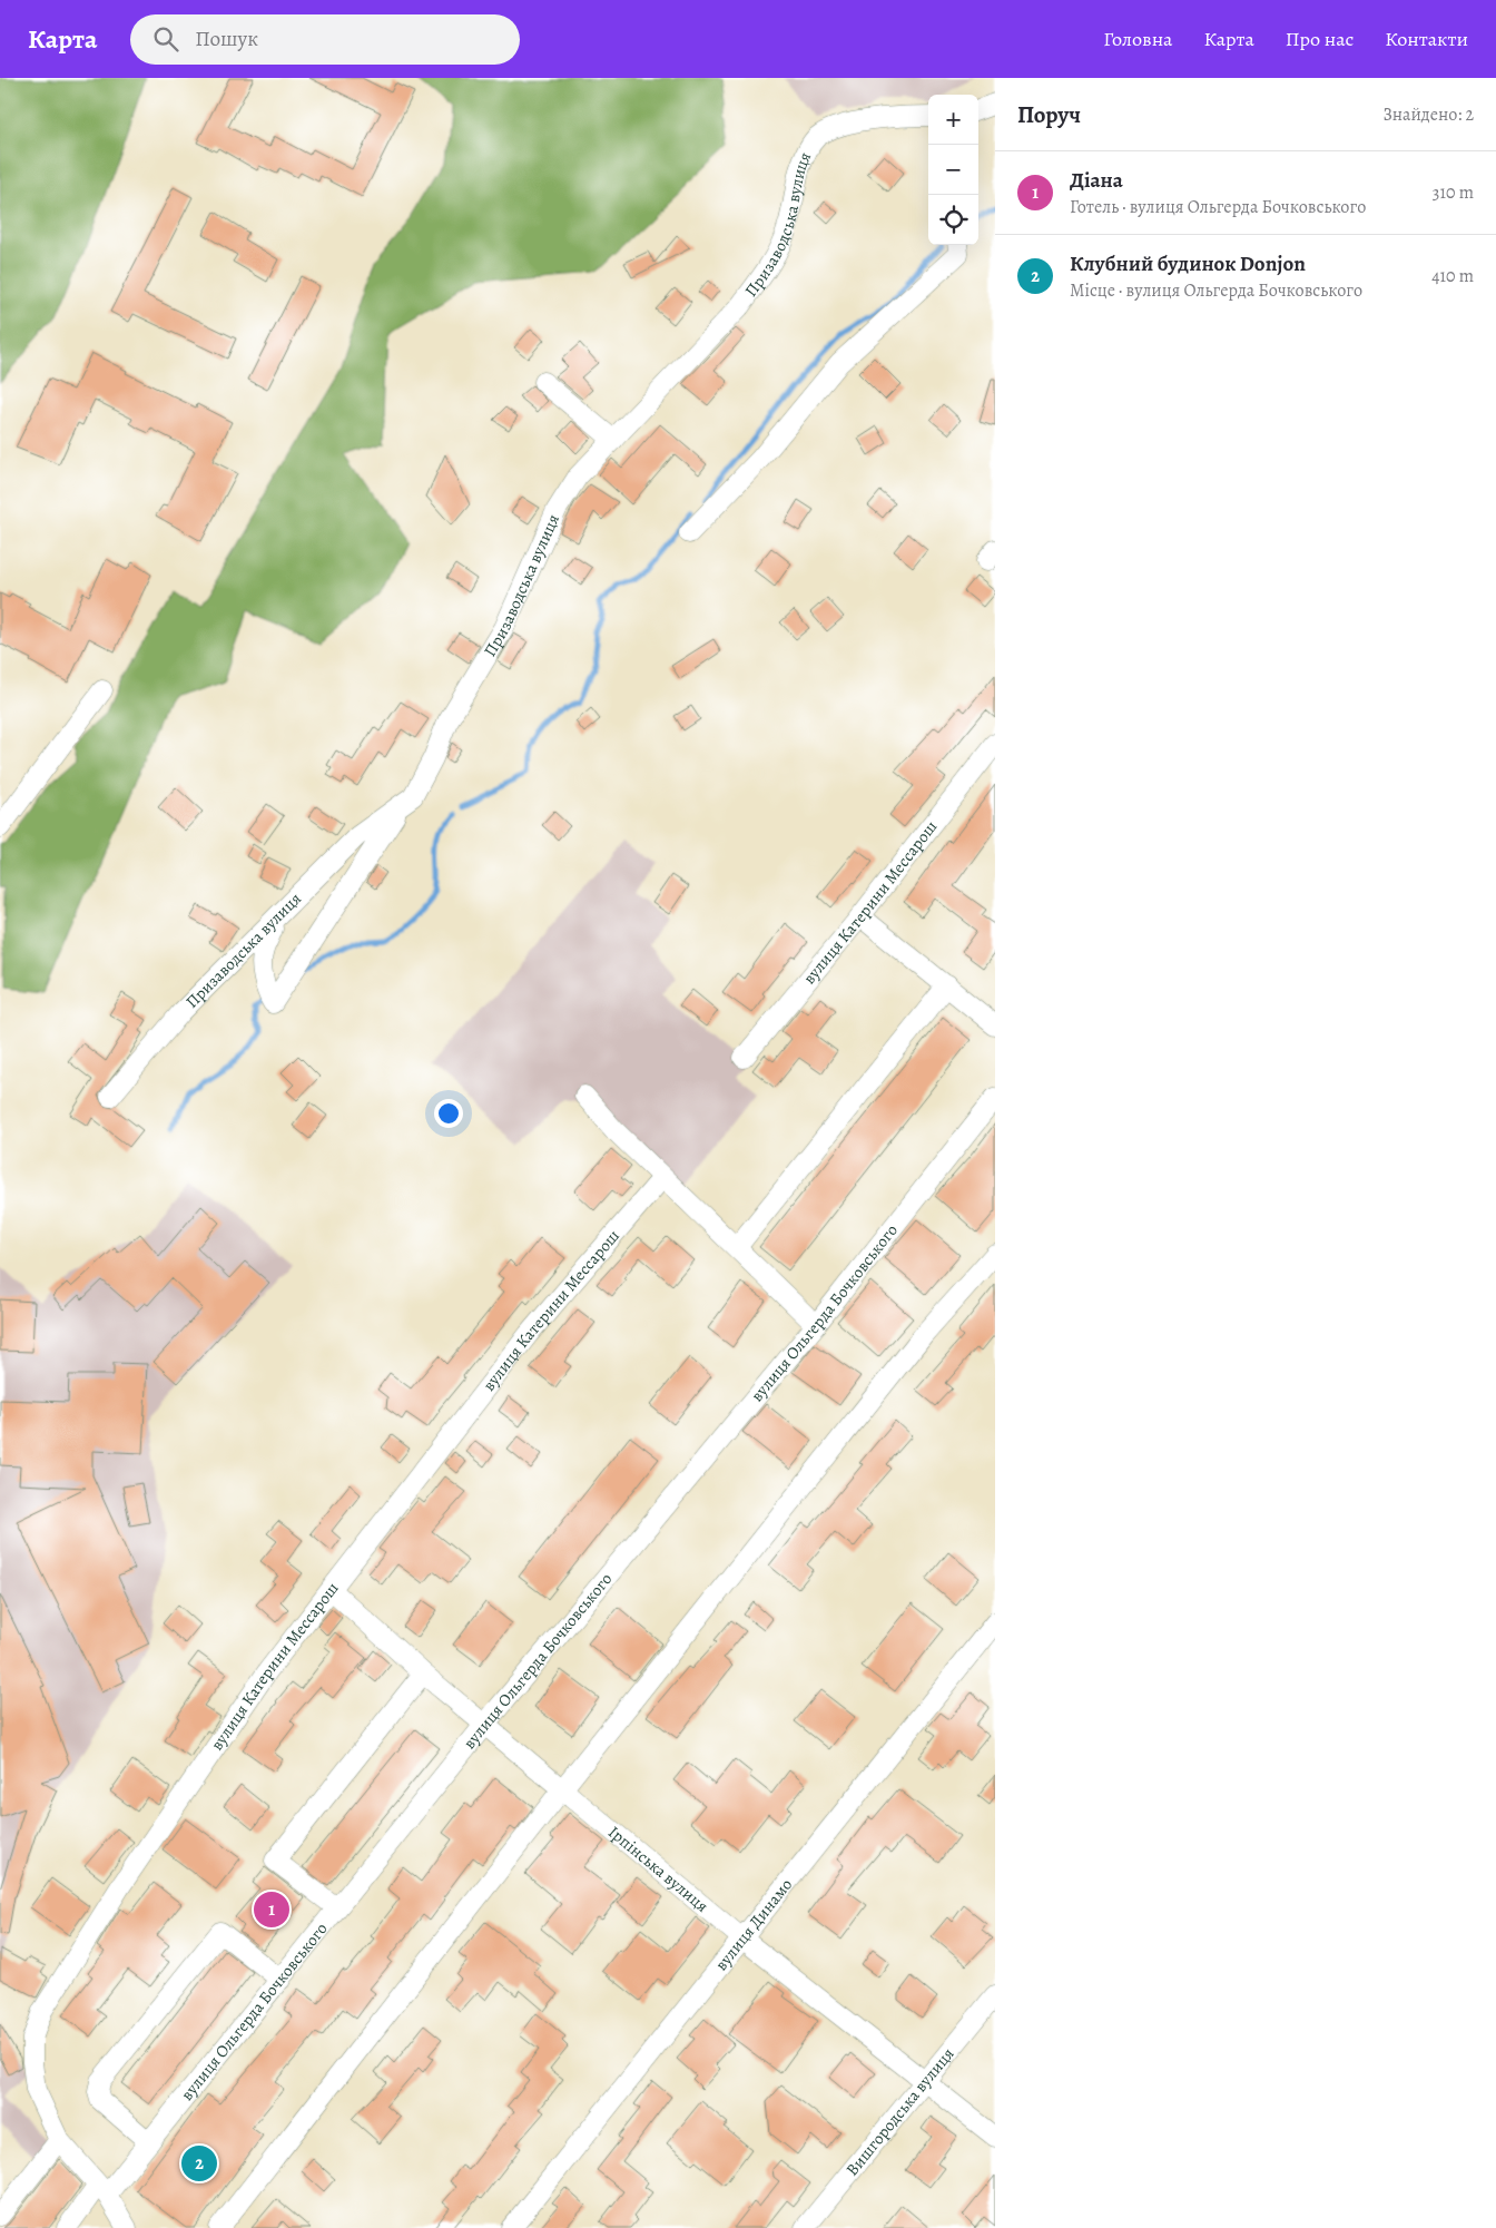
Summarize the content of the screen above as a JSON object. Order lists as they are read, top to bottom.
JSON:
{
  "streets": {
    "street": [
      "Призаводська вулиця",
      "вулиця Катерини Мессарош",
      "вулиця Ольгерда Бочковського",
      "Ірпінська вулиця",
      "вулиця Динамо",
      "Вишгородська вулиця"
    ]
  },
  "crossings": [
    ["вулиця Катерини Мессарош", "вулиця Ольгерда Бочковського"],
    ["вулиця Катерини Мессарош", "Ірпінська вулиця"],
    ["вулиця Ольгерда Бочковського", "Ірпінська вулиця"],
    ["Ірпінська вулиця", "вулиця Динамо"],
    ["Ірпінська вулиця", "Вишгородська вулиця"]
  ],
  "page": {
    "header": "Карта",
    "search": "Пошук",
    "nav": [
      "Головна",
      "Карта",
      "Про нас",
      "Контакти"
    ],
    "heading": ["Поруч", "Знайдено: 2"],
    "map_buttons": ["+", "−"],
    "list": [
      {
        "mark": "1",
        "name": "Діана",
        "note": "Готель · вулиця Ольгерда Бочковського",
        "value": "310 m"
      },
      {
        "mark": "2",
        "name": "Клубний будинок Donjon",
        "note": "Місце · вулиця Ольгерда Бочковського",
        "value": "410 m"
      }
    ],
    "pins": ["1", "2"]
  }
}
